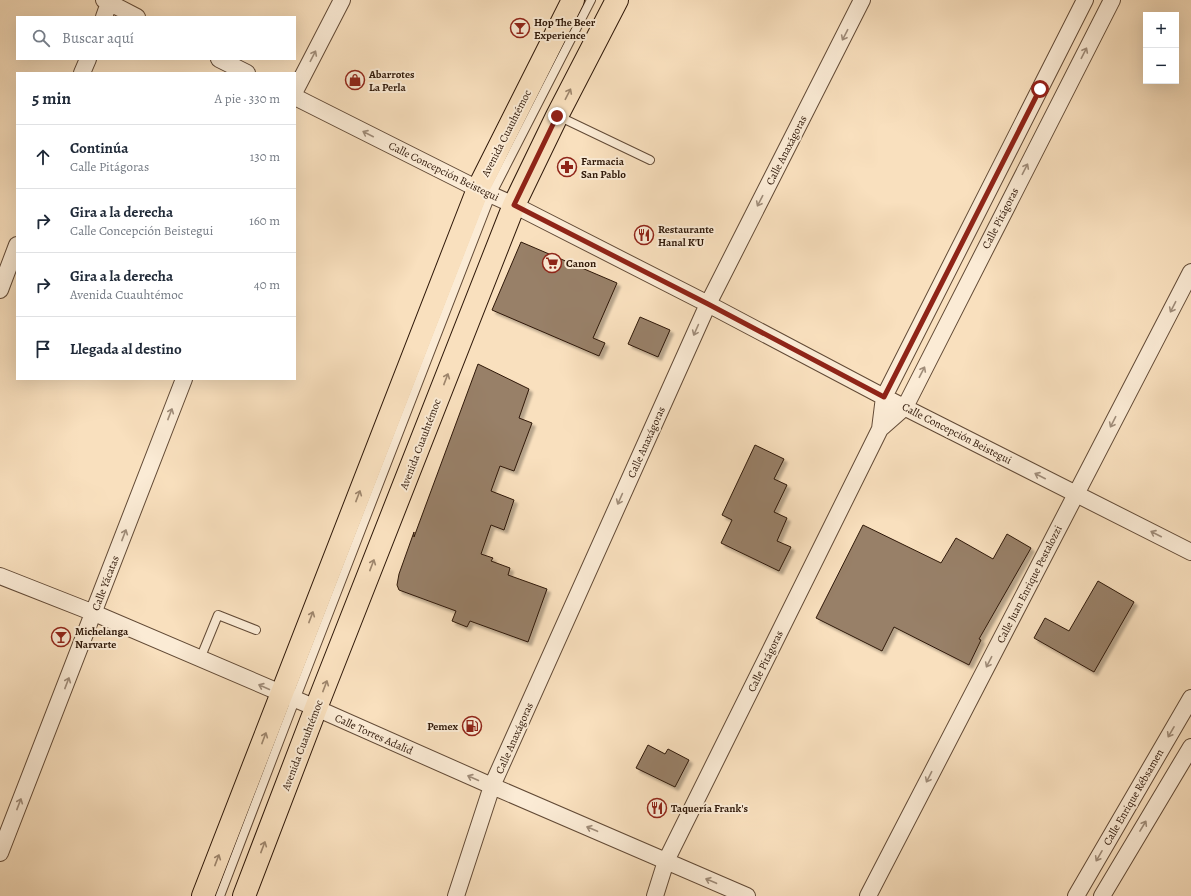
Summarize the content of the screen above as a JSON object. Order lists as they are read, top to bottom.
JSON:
{
  "streets": {
    "main road": ["Avenida Cuauhtémoc"],
    "street": [
      "Calle Anaxágoras",
      "Calle Concepción Beistegui",
      "Calle Pitágoras",
      "Calle Yácatas",
      "Calle Juan Enrique Pestalozzi",
      "Calle Torres Adalid",
      "Calle Enrique Rébsamen"
    ]
  },
  "crossings": [
    ["Avenida Cuauhtémoc", "Calle Concepción Beistegui"],
    ["Avenida Cuauhtémoc", "Calle Torres Adalid"],
    ["Calle Anaxágoras", "Calle Concepción Beistegui"],
    ["Calle Anaxágoras", "Calle Torres Adalid"],
    ["Calle Concepción Beistegui", "Calle Pitágoras"],
    ["Calle Concepción Beistegui", "Calle Juan Enrique Pestalozzi"],
    ["Calle Pitágoras", "Calle Torres Adalid"],
    ["Calle Yácatas", "Calle Torres Adalid"]
  ],
  "one_way": [
    "Calle Anaxágoras",
    "Calle Concepción Beistegui",
    "Calle Yácatas",
    "Calle Juan Enrique Pestalozzi",
    "Calle Torres Adalid"
  ],
  "places": {
    "bar": ["Hop The Beer Experience", "Michelanga Narvarte"],
    "shop": ["Abarrotes La Perla"],
    "pharmacy": ["Farmacia San Pablo"],
    "restaurant": ["Restaurante Hanal K'U", "Taquería Frank's"],
    "supermarket": ["Canon"],
    "fuel station": ["Pemex"]
  },
  "page": {
    "map_buttons": ["+", "−"],
    "search": "Buscar aquí",
    "heading": ["5 min", "A pie · 330 m"],
    "list": [
      ["Continúa", "Calle Pitágoras", "130 m"],
      ["Gira a la derecha", "Calle Concepción Beistegui", "160 m"],
      ["Gira a la derecha", "Avenida Cuauhtémoc", "40 m"],
      "Llegada al destino"
    ]
  }
}
